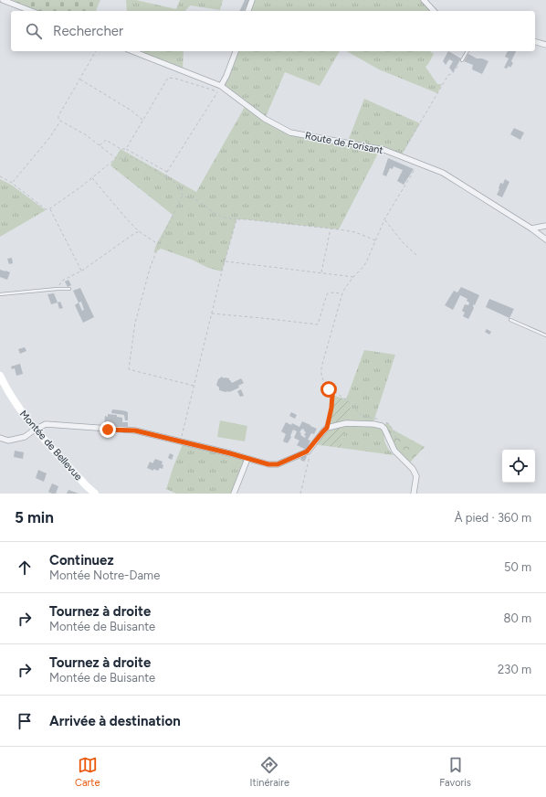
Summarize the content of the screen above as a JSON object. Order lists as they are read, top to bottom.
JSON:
{
  "streets": {
    "main road": ["Montée de Bellevue"],
    "street": ["Route de Forisant"]
  },
  "page": {
    "search": "Rechercher",
    "heading": ["5 min", "À pied · 360 m"],
    "list": [
      ["Continuez", "Montée Notre-Dame", "50 m"],
      ["Tournez à droite", "Montée de Buisante", "80 m"],
      ["Tournez à droite", "Montée de Buisante", "230 m"],
      "Arrivée à destination"
    ],
    "nav": ["Carte", "Itinéraire", "Favoris"]
  }
}
